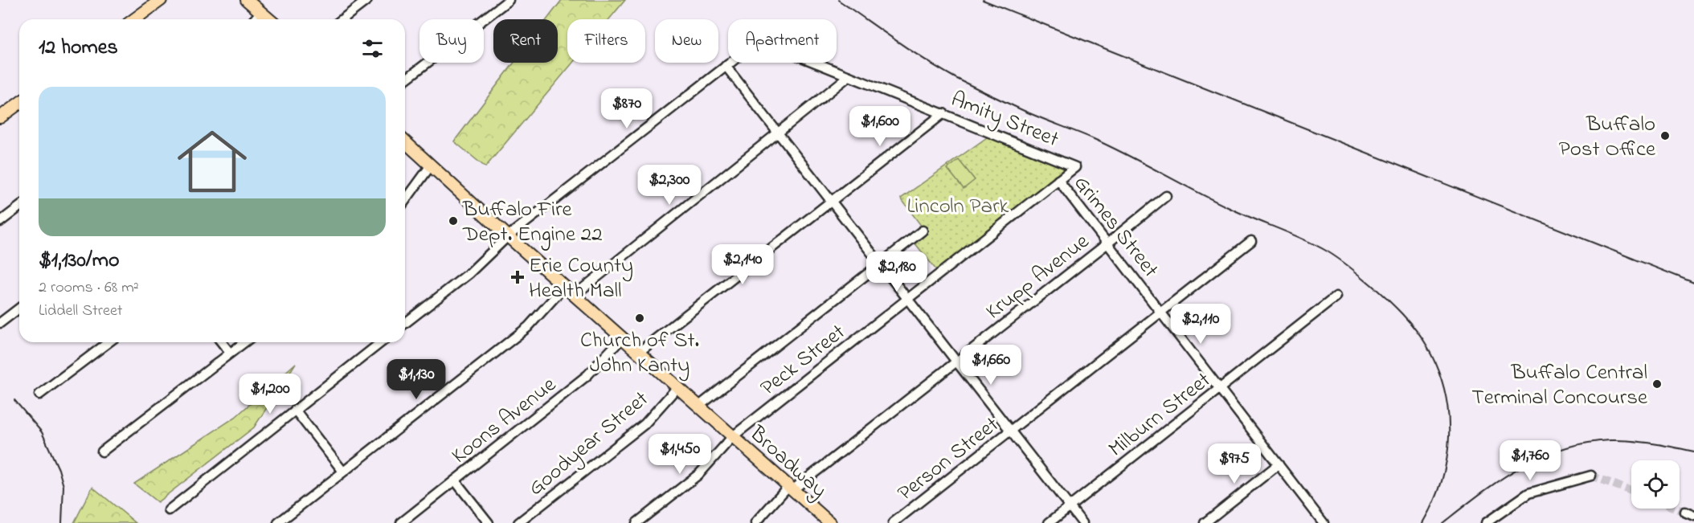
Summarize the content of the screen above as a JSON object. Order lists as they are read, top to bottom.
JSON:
{
  "streets": {
    "main road": ["Broadway"],
    "street": [
      "Amity Street",
      "Grimes Street",
      "Krupp Avenue",
      "Peck Street",
      "Milburn Street",
      "Koons Avenue",
      "Goodyear Street",
      "Person Street"
    ]
  },
  "crossings": [
    ["Amity Street", "Peck Street"],
    ["Grimes Street", "Krupp Avenue"],
    ["Grimes Street", "Peck Street"],
    ["Grimes Street", "Milburn Street"],
    ["Grimes Street", "Person Street"],
    ["Krupp Avenue", "Broadway"],
    ["Peck Street", "Broadway"],
    ["Koons Avenue", "Broadway"],
    ["Goodyear Street", "Broadway"]
  ],
  "parks": ["Lincoln Park"],
  "places": {
    "other": [
      "Buffalo Post Office",
      "Buffalo Fire Dept. Engine 22",
      "Church of St. John Kanty",
      "Buffalo Central Terminal Concourse"
    ],
    "health": ["Erie County Health Mall"]
  },
  "page": {
    "chip": [
      "Buy",
      "Rent",
      "Filters",
      "New",
      "Apartment"
    ],
    "heading": "12 homes",
    "list": [
      {
        "name": "$1,130/mo",
        "note": "2 rooms · 68 m² · Liddell Street"
      }
    ],
    "price": [
      "$870",
      "$1,600",
      "$2,300",
      "$2,140",
      "$2,180",
      "$2,110",
      "$1,660",
      "$1,130",
      "$1,200",
      "$1,450",
      "$1,760",
      "$975"
    ]
  }
}
